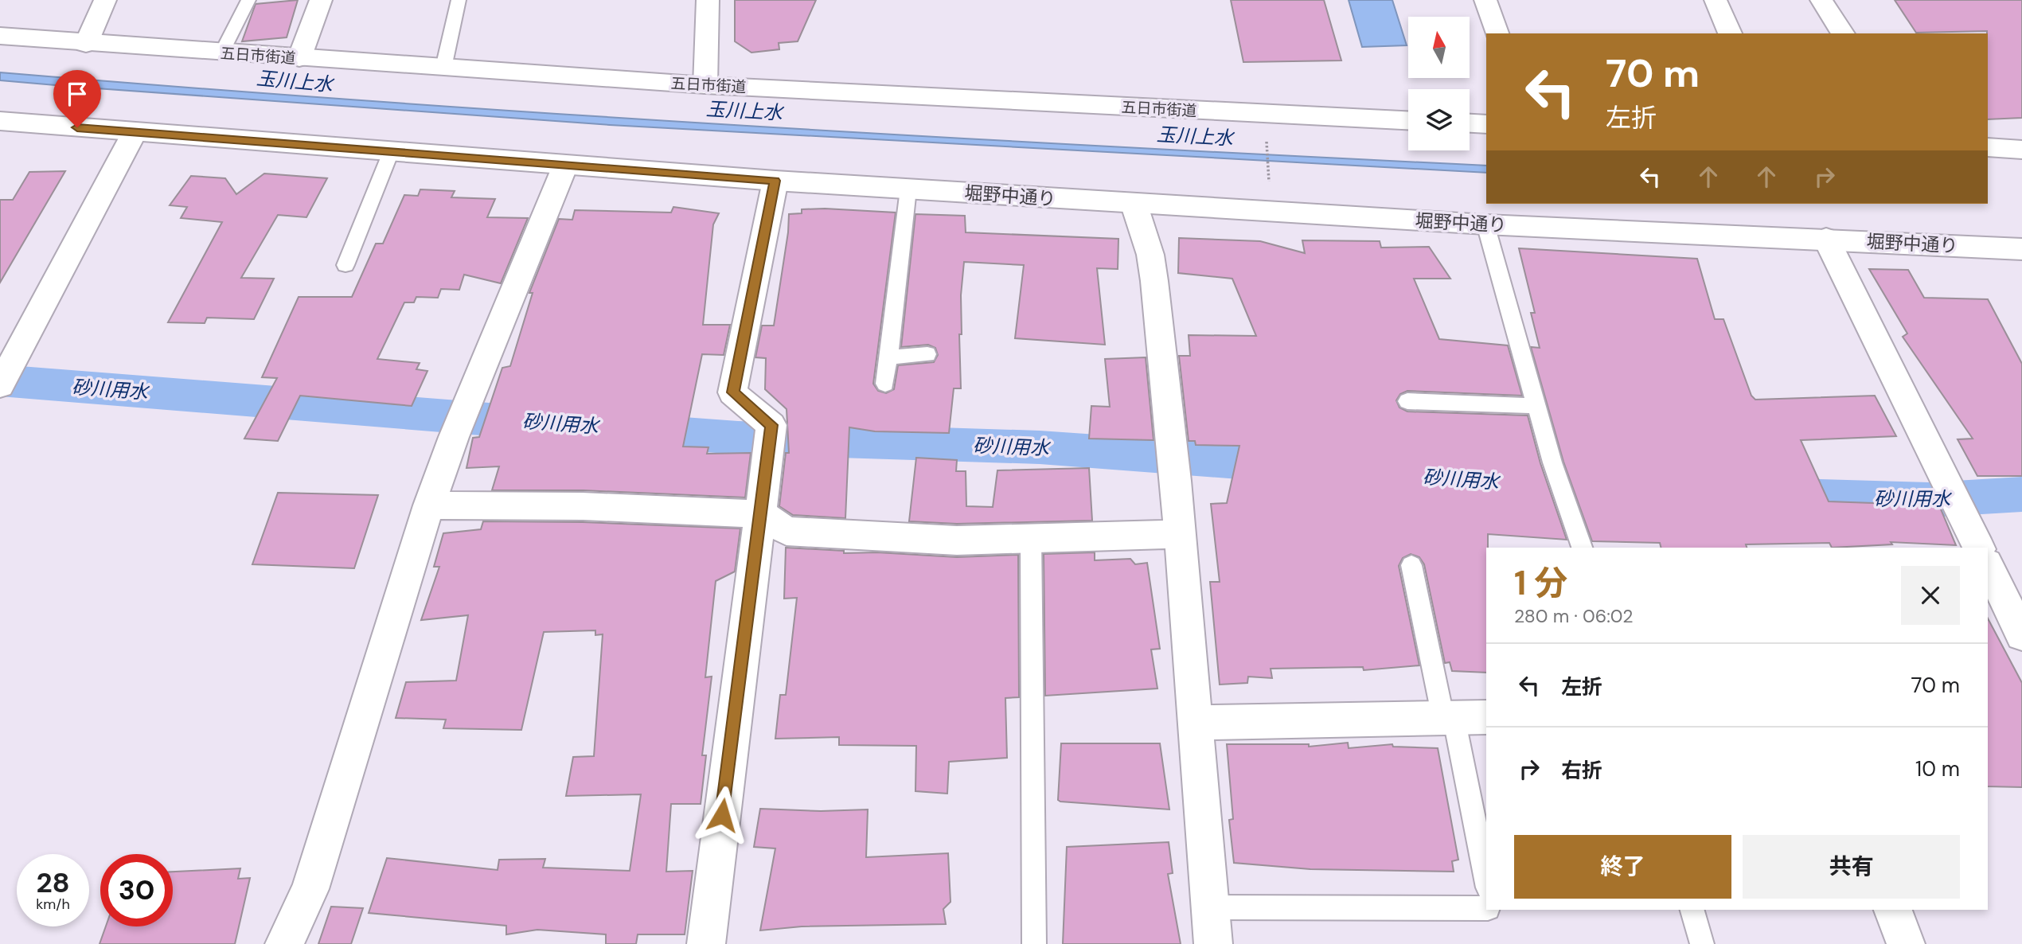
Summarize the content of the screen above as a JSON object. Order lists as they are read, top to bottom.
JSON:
{
  "streets": {
    "street": ["五日市街道", "堀野中通り"]
  },
  "water": ["玉川上水", "砂川用水"],
  "north": "top",
  "page": {
    "turn": ["70 m", "左折"],
    "heading": ["1 分", "280 m · 06:02"],
    "list": [
      {
        "name": "左折",
        "value": "70 m"
      },
      {
        "name": "右折",
        "value": "10 m"
      }
    ],
    "buttons": ["終了", "共有"],
    "speed": "28 km/h",
    "limit": "30"
  }
}
